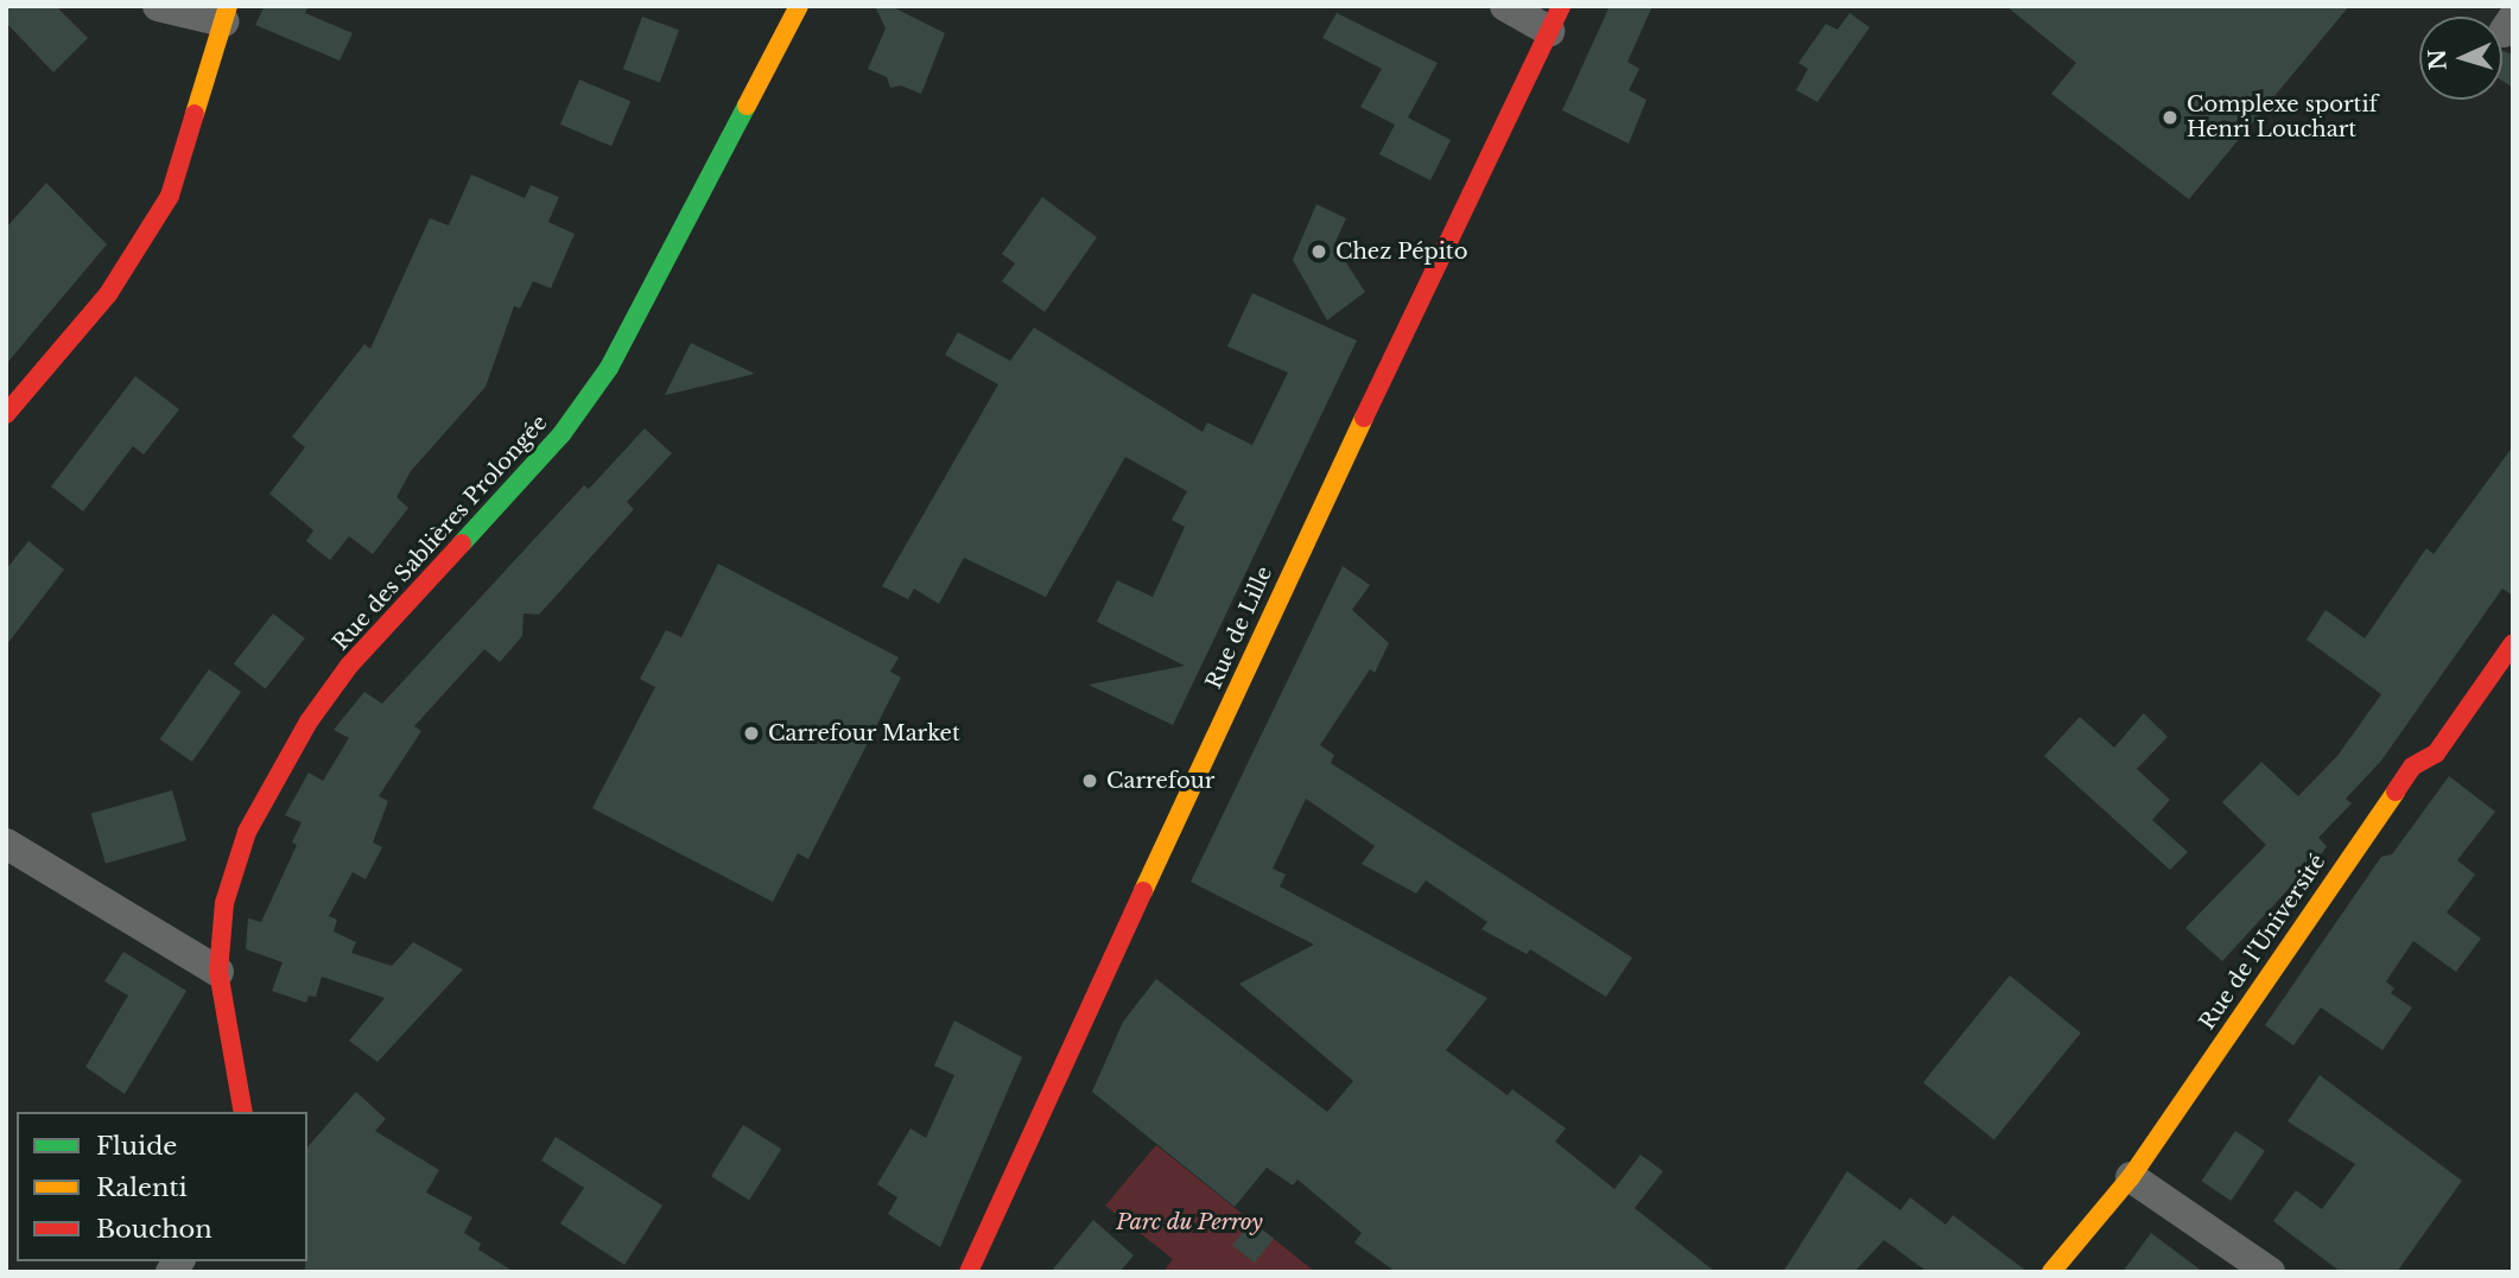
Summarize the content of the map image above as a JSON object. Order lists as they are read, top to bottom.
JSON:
{
  "streets": {
    "street": ["Rue des Sablières Prolongée", "Rue de Lille", "Rue de l'Université"]
  },
  "parks": ["Parc du Perroy"],
  "places": [
    "Complexe sportif Henri Louchart",
    "Chez Pépito",
    "Carrefour Market",
    "Carrefour"
  ],
  "legend": ["Fluide", "Ralenti", "Bouchon"],
  "north": "left"
}
